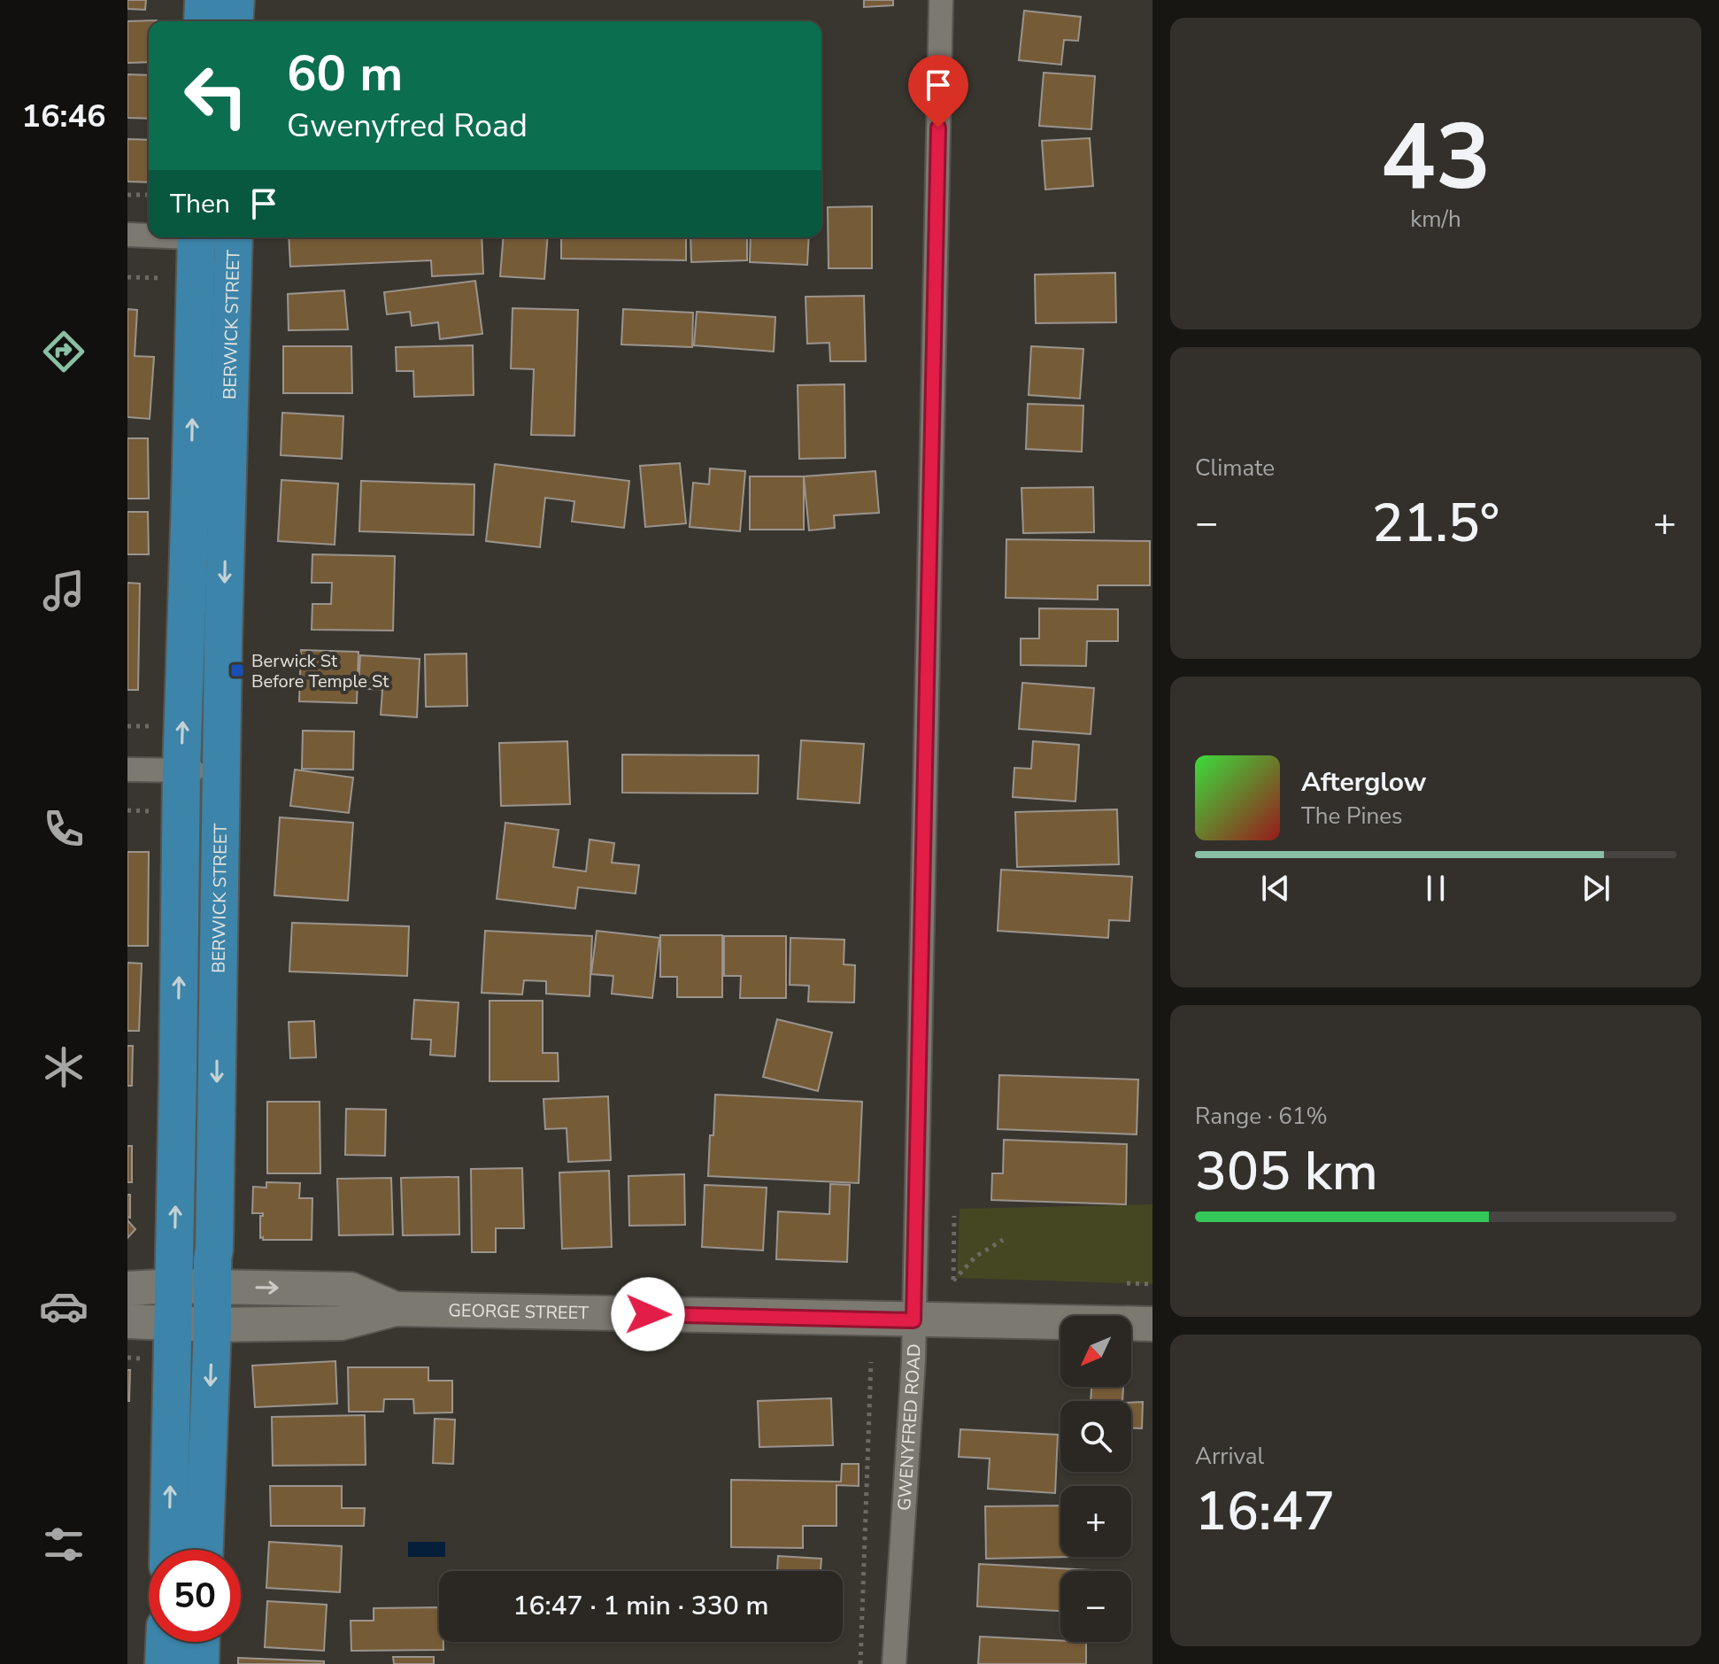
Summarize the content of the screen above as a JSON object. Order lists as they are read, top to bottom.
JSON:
{
  "streets": {
    "main road": ["BERWICK STREET", "GEORGE STREET"],
    "street": ["GWENYFRED ROAD"]
  },
  "crossings": [
    ["BERWICK STREET", "GEORGE STREET"],
    ["GEORGE STREET", "GWENYFRED ROAD"]
  ],
  "places": {
    "transit": ["Berwick St Before Temple St"]
  },
  "north": "bottom left",
  "page": {
    "tabs": "16:46",
    "tile": [
      ["43", "km/h"],
      "Climate",
      ["Range · 61%", "305 km"],
      ["Arrival", "16:47"]
    ],
    "turn": ["60 m", "Gwenyfred Road"],
    "then": "Then",
    "heat": ["−", "21.5°", "+"],
    "song": ["Afterglow", "The Pines"],
    "map_buttons": ["+", "−"],
    "limit": "50",
    "trip": "16:47 · 1 min · 330 m"
  }
}
